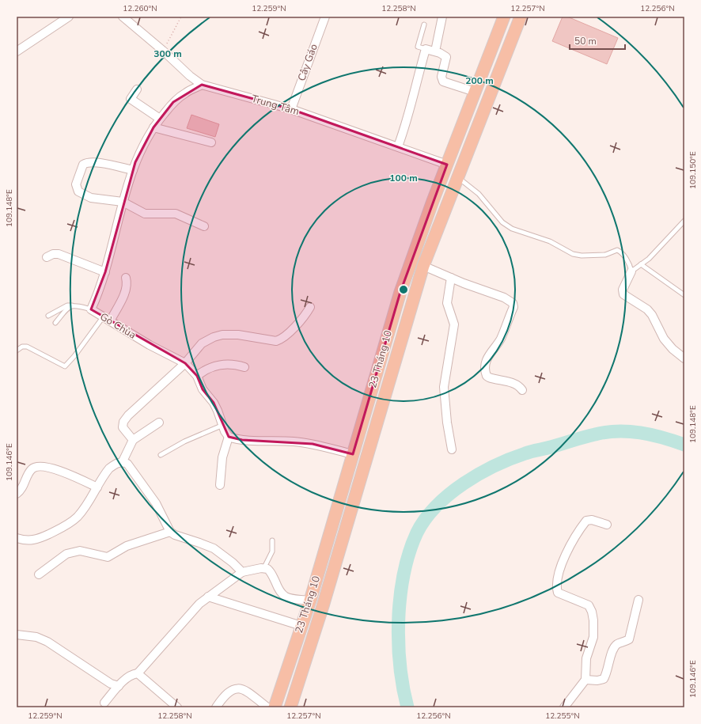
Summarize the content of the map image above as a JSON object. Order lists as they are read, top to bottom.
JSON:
{
  "streets": {
    "main road": ["23 Tháng 10"],
    "street": ["Cây Gáo", "Trung Tâm", "Gò Chùa"]
  },
  "crossings": [
    ["Cây Gáo", "Trung Tâm"],
    ["Trung Tâm", "Gò Chùa"],
    ["Trung Tâm", "23 Tháng 10"]
  ],
  "scale_bar": "50 m",
  "coordinates": [
    "12.260°N",
    "12.259°N",
    "12.258°N",
    "12.257°N",
    "12.256°N",
    "109.150°E",
    "109.148°E",
    "109.146°E",
    "12.255°N"
  ],
  "rings": ["300 m", "200 m", "100 m"]
}
